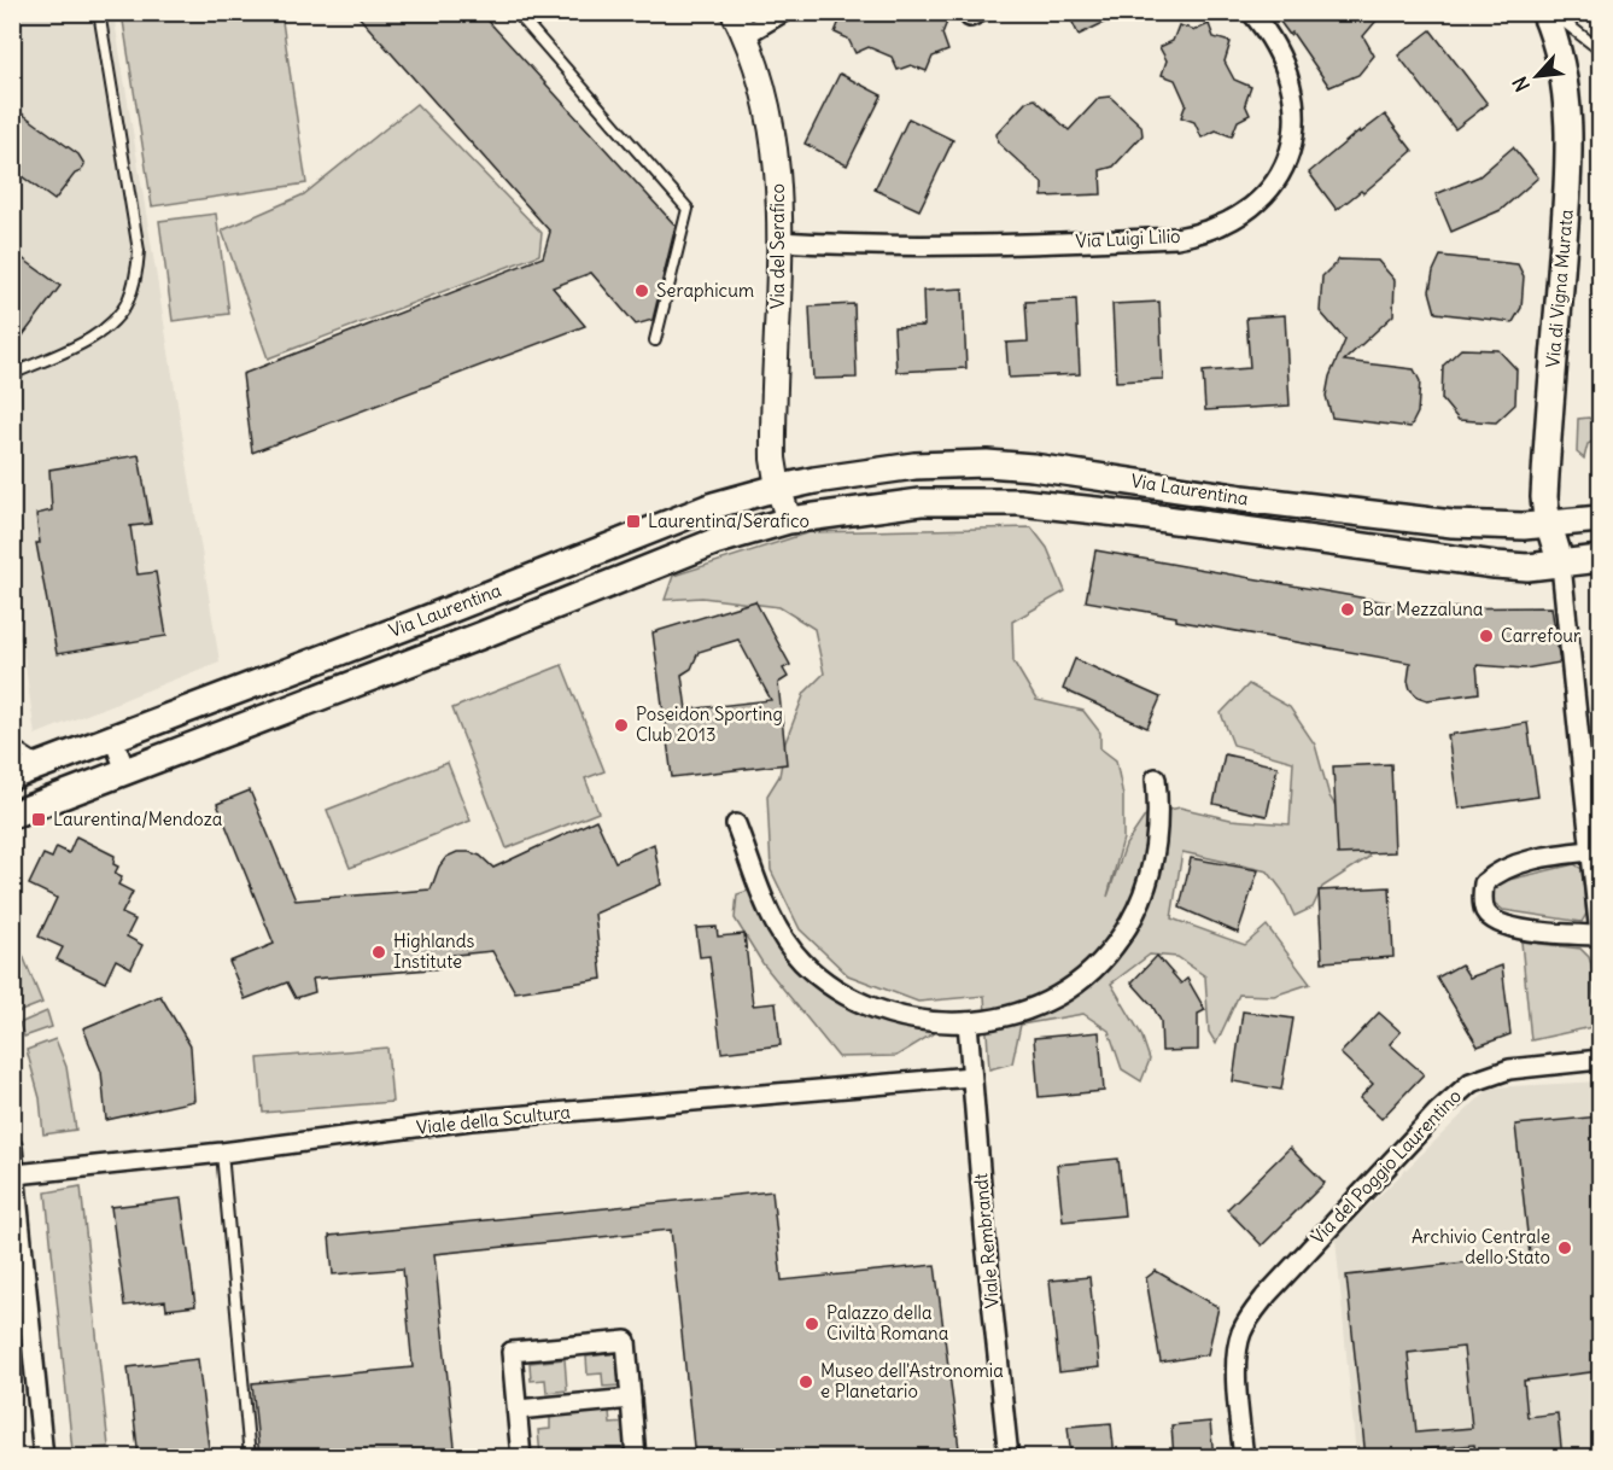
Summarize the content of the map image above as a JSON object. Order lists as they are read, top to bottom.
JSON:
{
  "streets": {
    "main road": ["Via di Vigna Murata", "Via Laurentina"],
    "street": [
      "Via Luigi Lilio",
      "Via del Serafico",
      "Viale della Scultura",
      "Via del Poggio Laurentino",
      "Viale Rembrandt"
    ]
  },
  "crossings": [
    ["Via Luigi Lilio", "Via del Serafico"],
    ["Via del Serafico", "Via Laurentina"],
    ["Via di Vigna Murata", "Via Laurentina"],
    ["Viale della Scultura", "Viale Rembrandt"]
  ],
  "places": {
    "other": [
      "Seraphicum",
      "Bar Mezzaluna",
      "Carrefour",
      "Poseidon Sporting Club 2013",
      "Highlands Institute",
      "Archivio Centrale dello Stato",
      "Palazzo della Civiltà Romana",
      "Museo dell'Astronomia e Planetario"
    ],
    "transit": ["Laurentina/Serafico", "Laurentina/Mendoza"]
  },
  "north": "bottom left"
}
